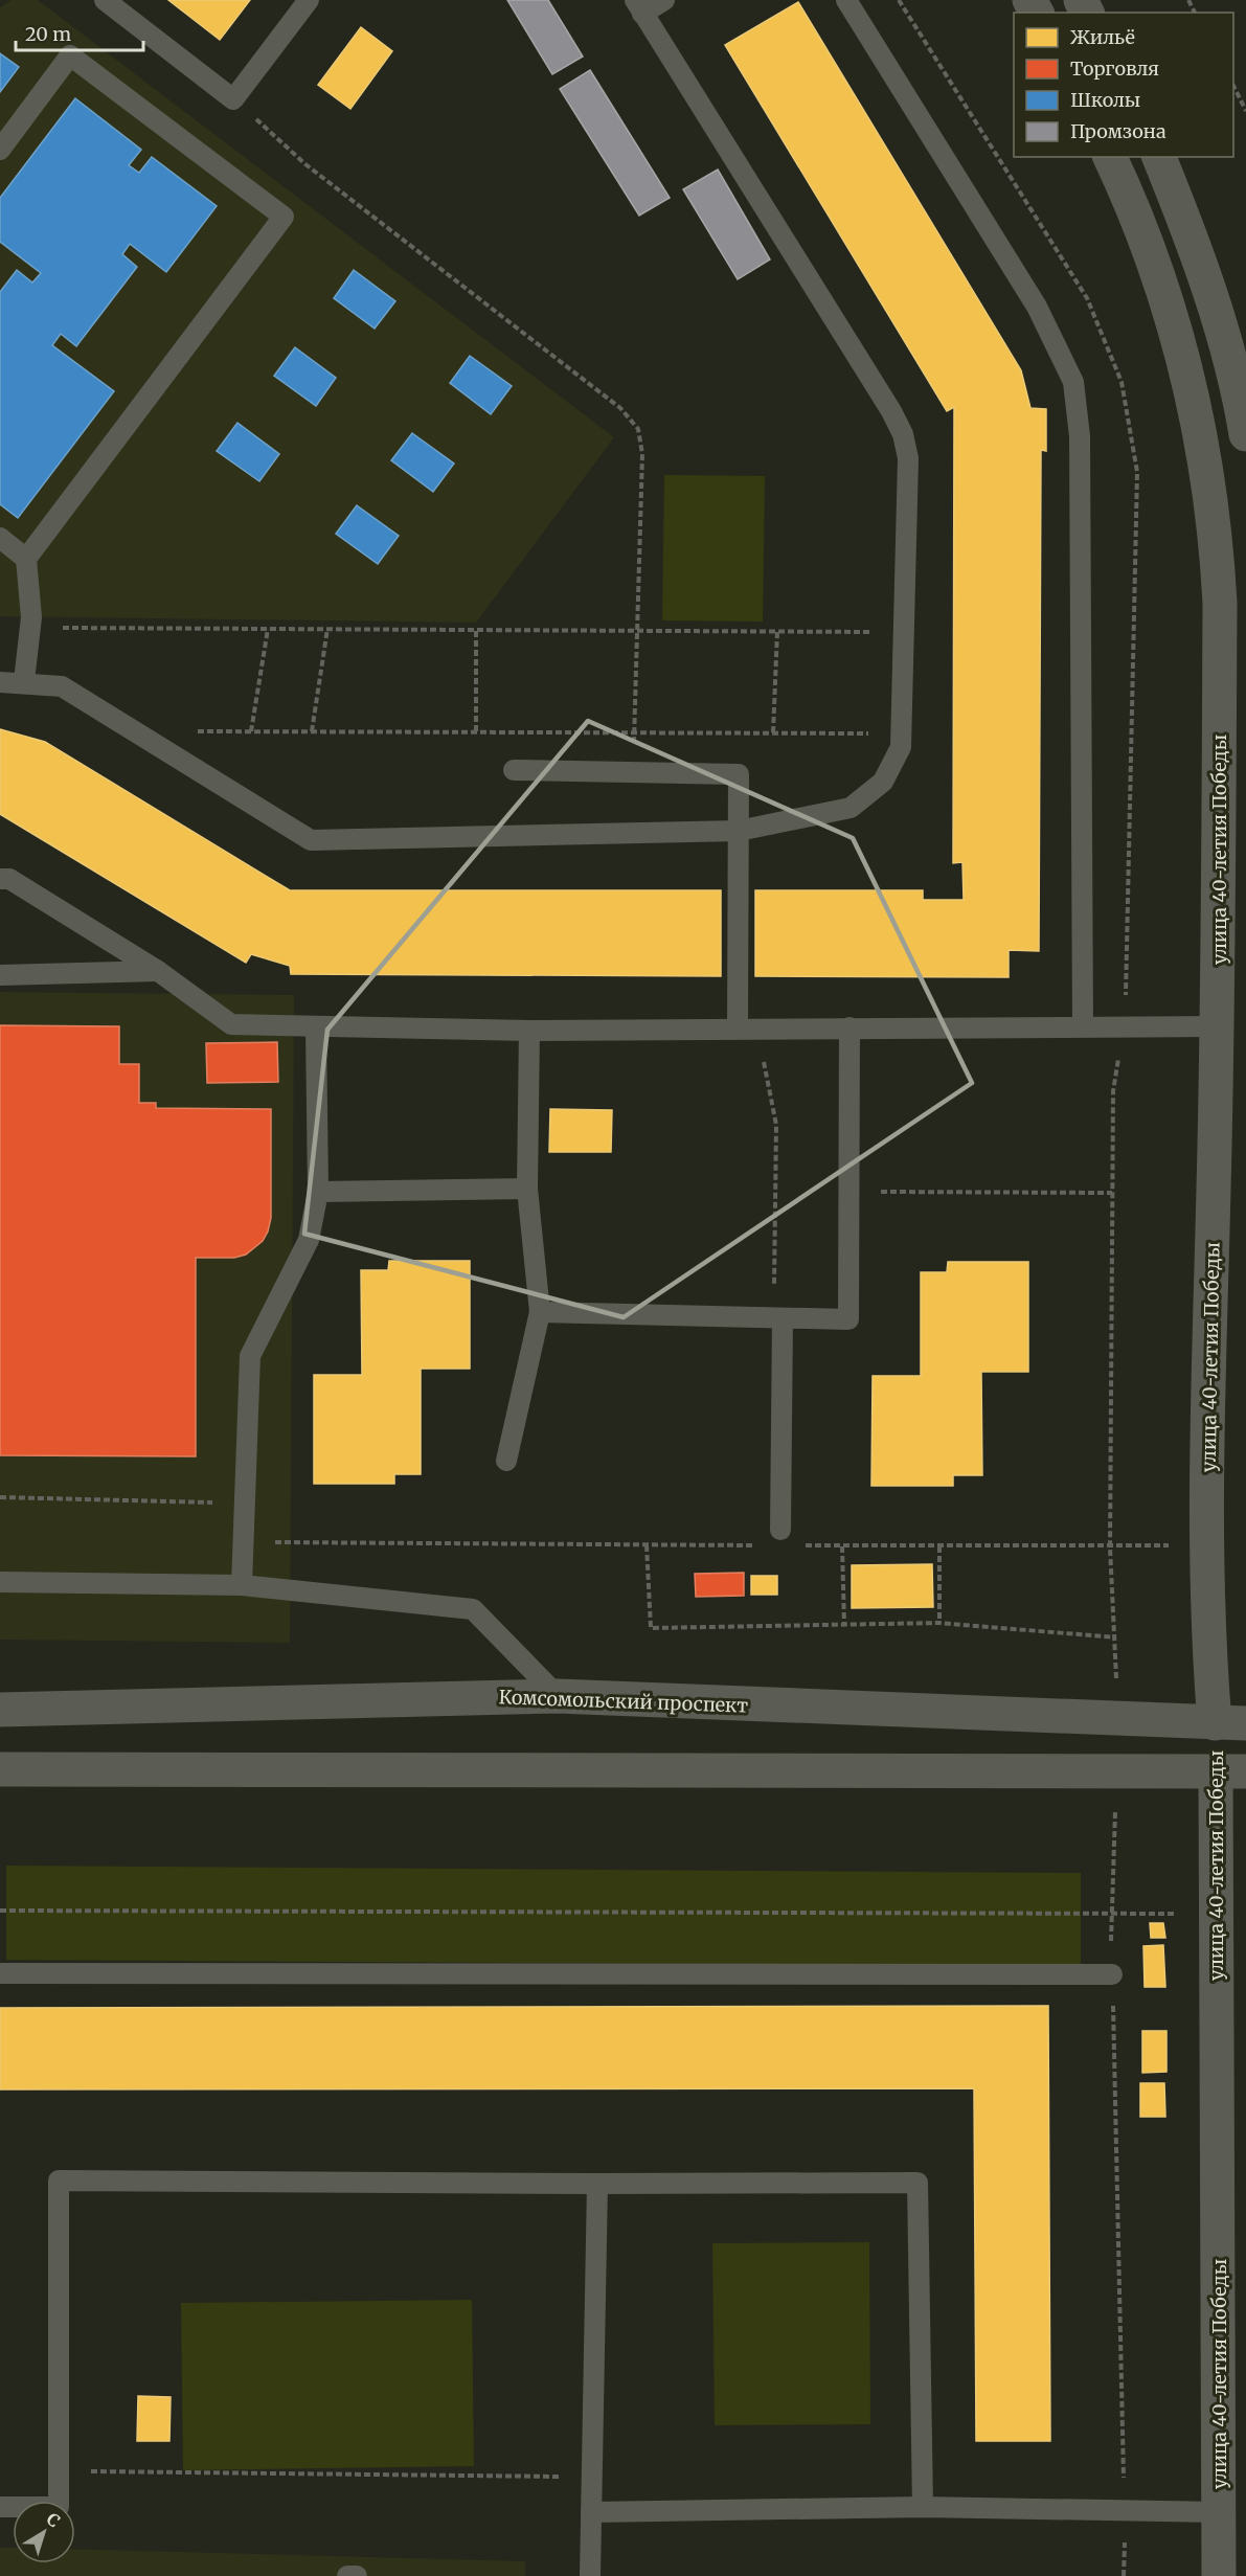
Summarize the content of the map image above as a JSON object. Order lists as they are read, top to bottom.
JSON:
{
  "streets": {
    "street": ["улица 40-летия Победы", "Комсомольский проспект"]
  },
  "crossings": [
    ["улица 40-летия Победы", "Комсомольский проспект"]
  ],
  "legend": [
    "Жильё",
    "Торговля",
    "Школы",
    "Промзона"
  ],
  "scale_bar": "20 m",
  "north": "top right"
}
